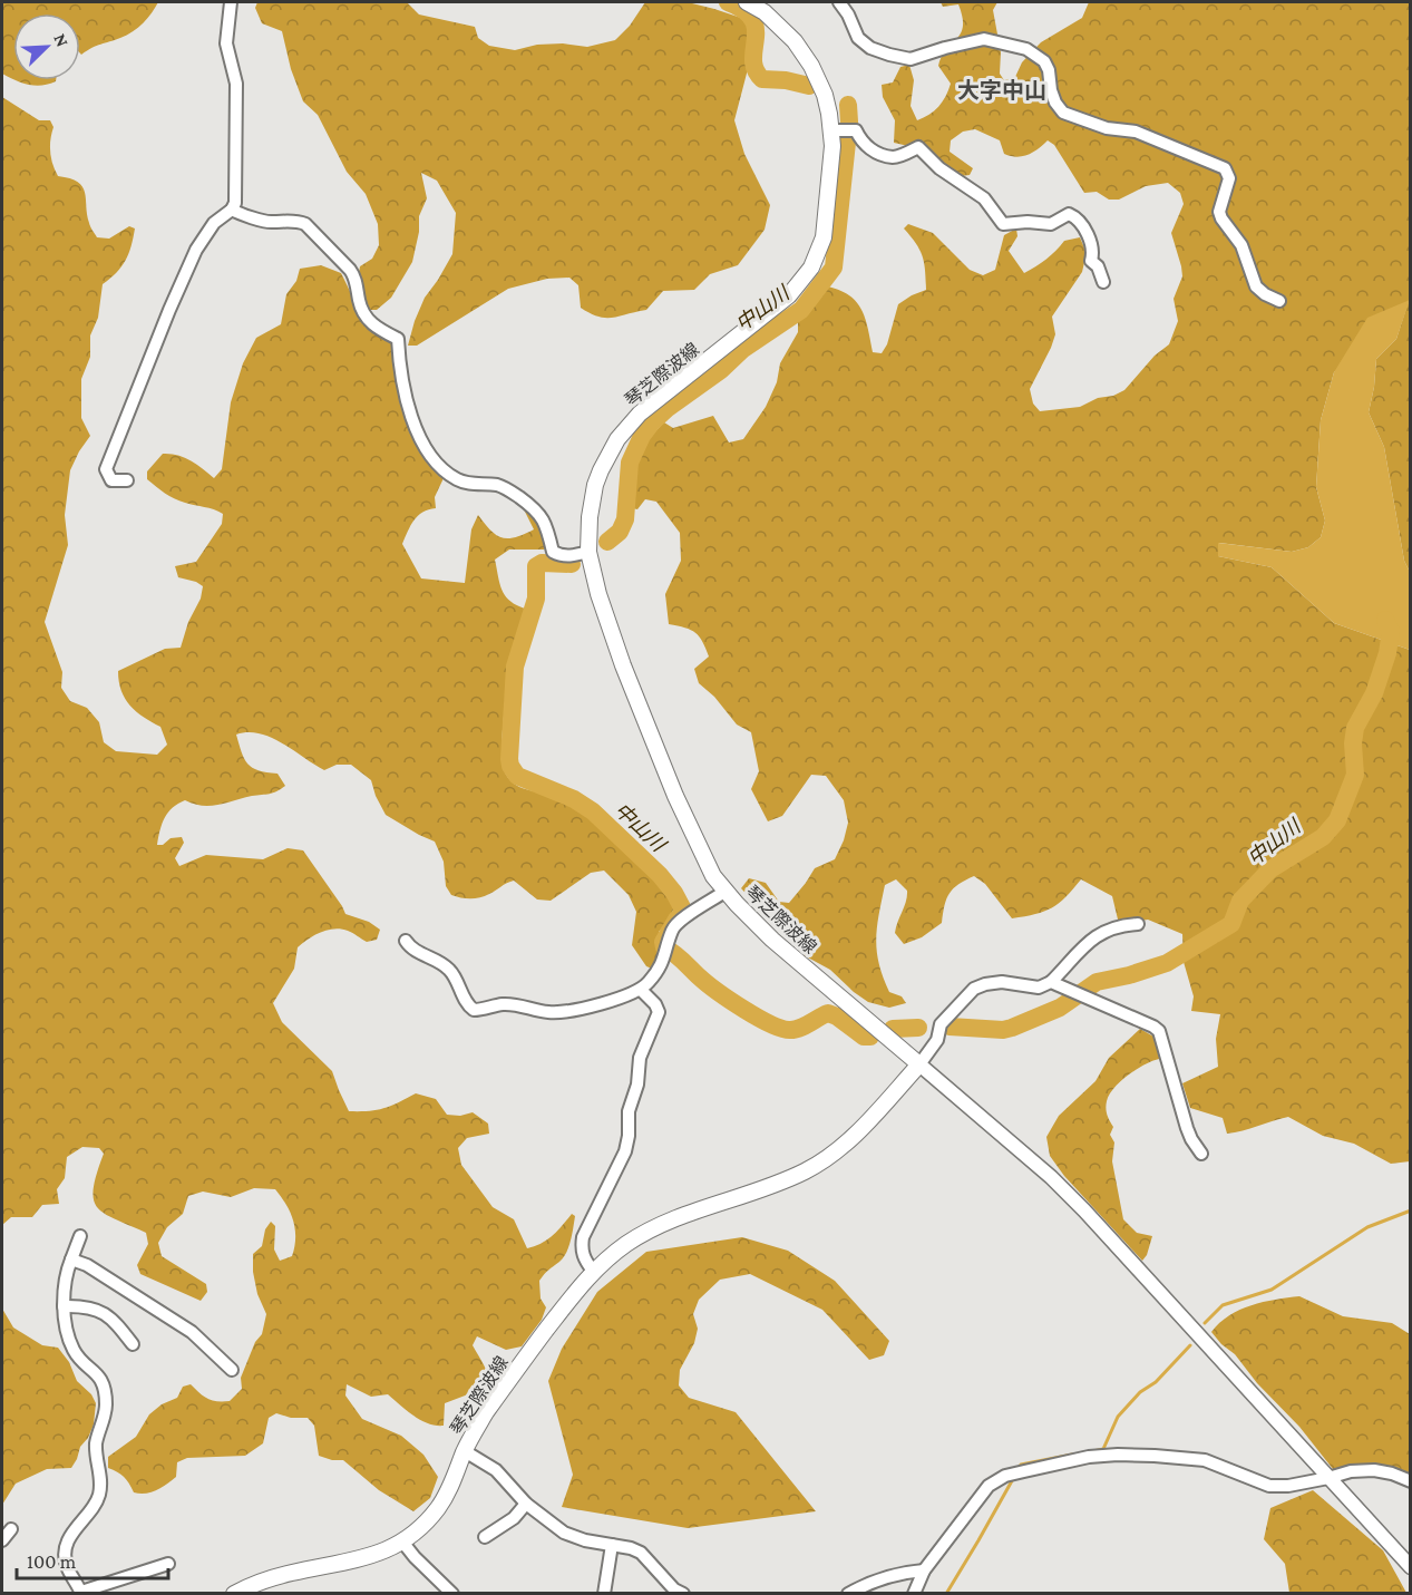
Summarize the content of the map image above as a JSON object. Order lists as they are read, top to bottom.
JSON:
{
  "streets": {
    "main road": ["琴芝際波線"]
  },
  "districts": ["大字中山"],
  "water": ["中山川"],
  "scale_bar": "100 m",
  "north": "top right"
}
